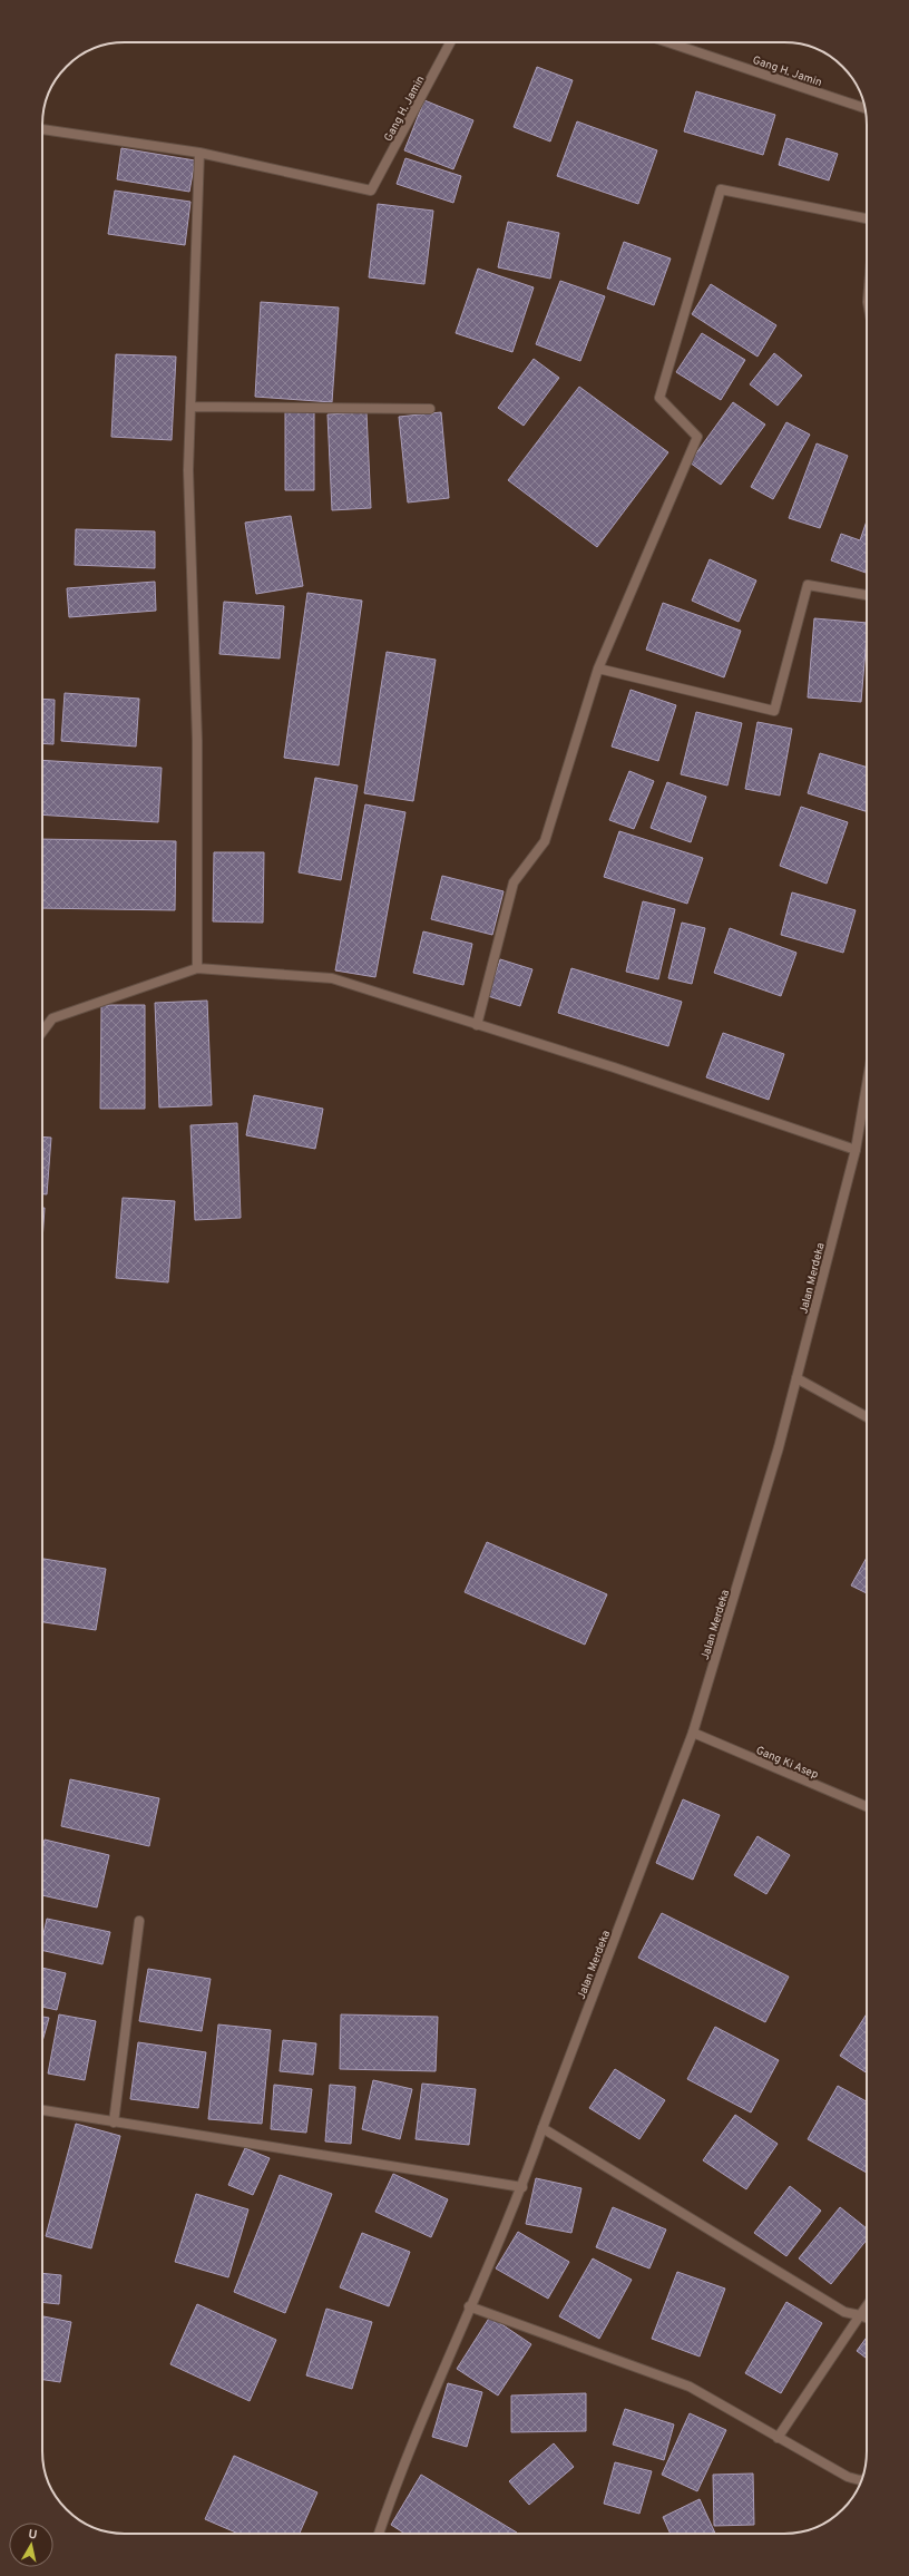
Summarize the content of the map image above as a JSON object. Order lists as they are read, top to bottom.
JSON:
{
  "streets": {
    "street": ["Gang H. Jamin", "Jalan Merdeka", "Gang Ki Asep"]
  },
  "crossings": [
    ["Jalan Merdeka", "Gang Ki Asep"]
  ],
  "north": "top"
}
